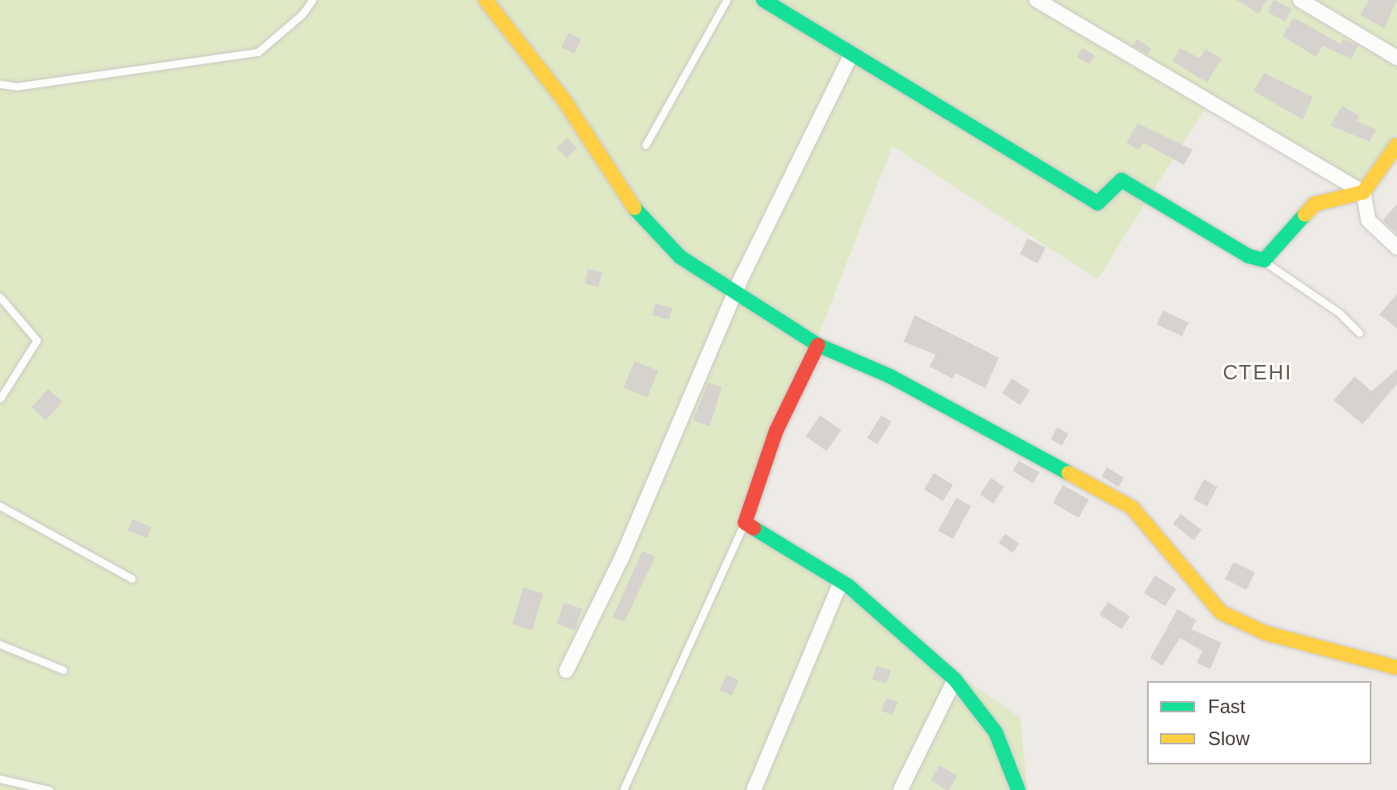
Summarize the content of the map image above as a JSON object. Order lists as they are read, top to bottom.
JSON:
{
  "districts": ["СТЕНІ"],
  "legend": ["Fast", "Slow"]
}
